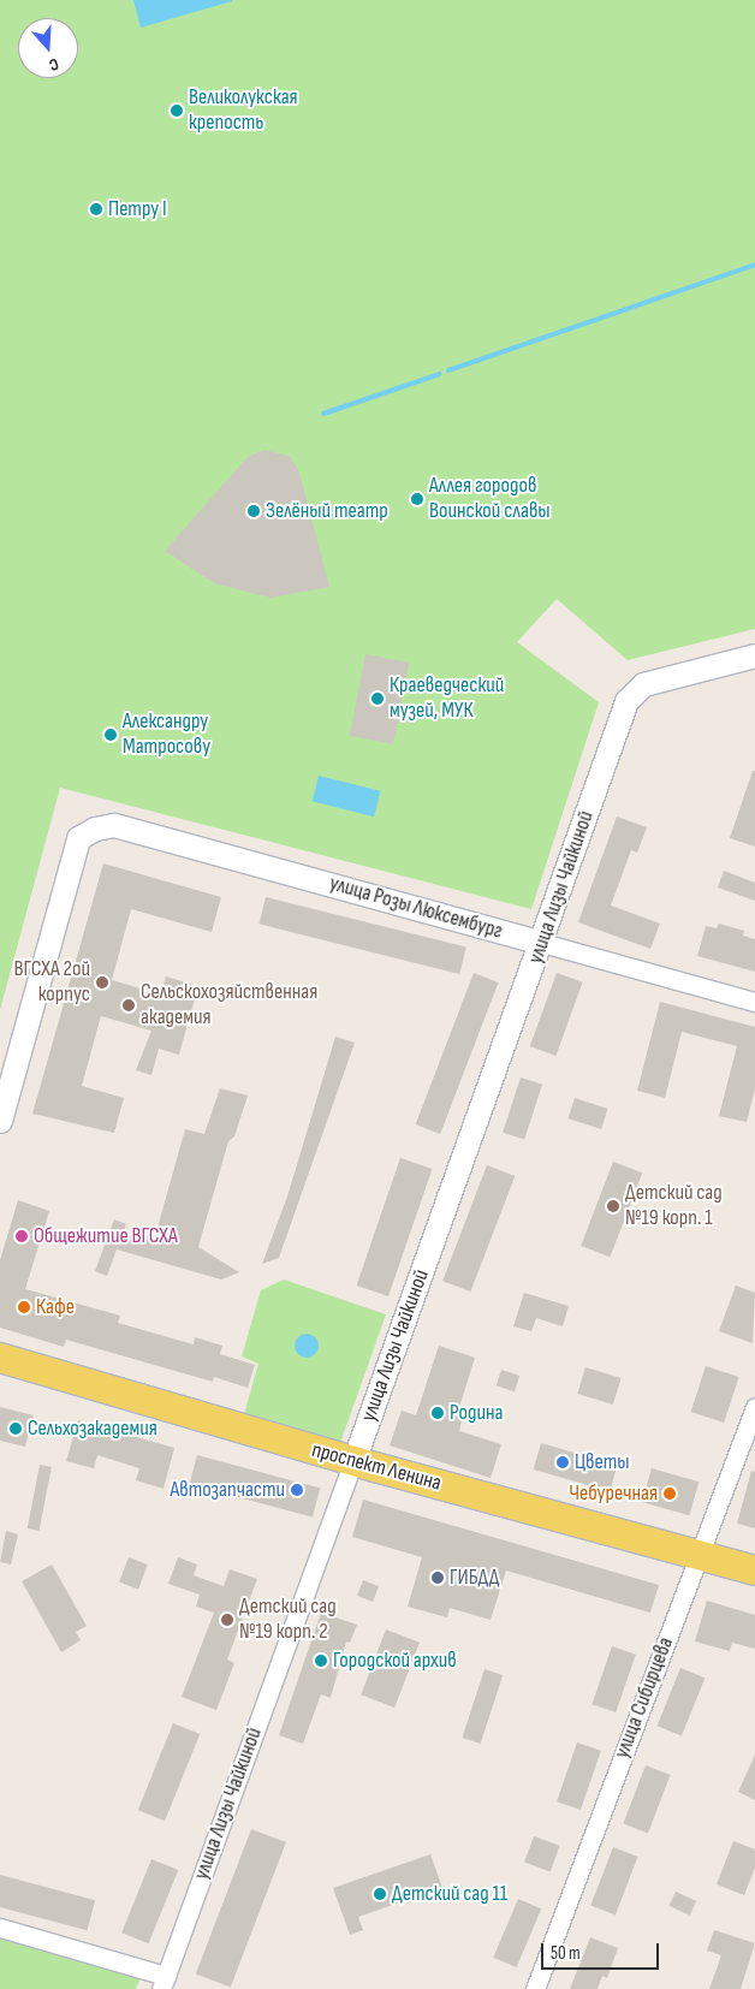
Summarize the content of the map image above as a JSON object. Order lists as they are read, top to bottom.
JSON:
{
  "streets": {
    "main road": ["проспект Ленина"],
    "street": ["улица Лизы Чайкиной", "улица Розы Люксембург", "улица Сибирцева"]
  },
  "crossings": [
    ["улица Лизы Чайкиной", "улица Розы Люксембург"],
    ["улица Лизы Чайкиной", "проспект Ленина"],
    ["проспект Ленина", "улица Сибирцева"]
  ],
  "places": [
    "Великолукская крепость",
    "Петру I",
    "Аллея городов Воинской славы",
    "Зелёный театр",
    "Краеведческий музей, МУК",
    "Александру Матросову",
    "ВГСХА 2ой корпус",
    "Сельскохозяйственная академия",
    "Детский сад №19 корп. 1",
    "Общежитие ВГСХА",
    "Кафе",
    "Родина",
    "Сельхозакадемия",
    "Цветы",
    "Автозапчасти",
    "Чебуречная",
    "ГИБДД",
    "Детский сад №19 корп. 2",
    "Городской архив",
    "Детский сад 11"
  ],
  "scale_bar": "50 m",
  "north": "bottom"
}
